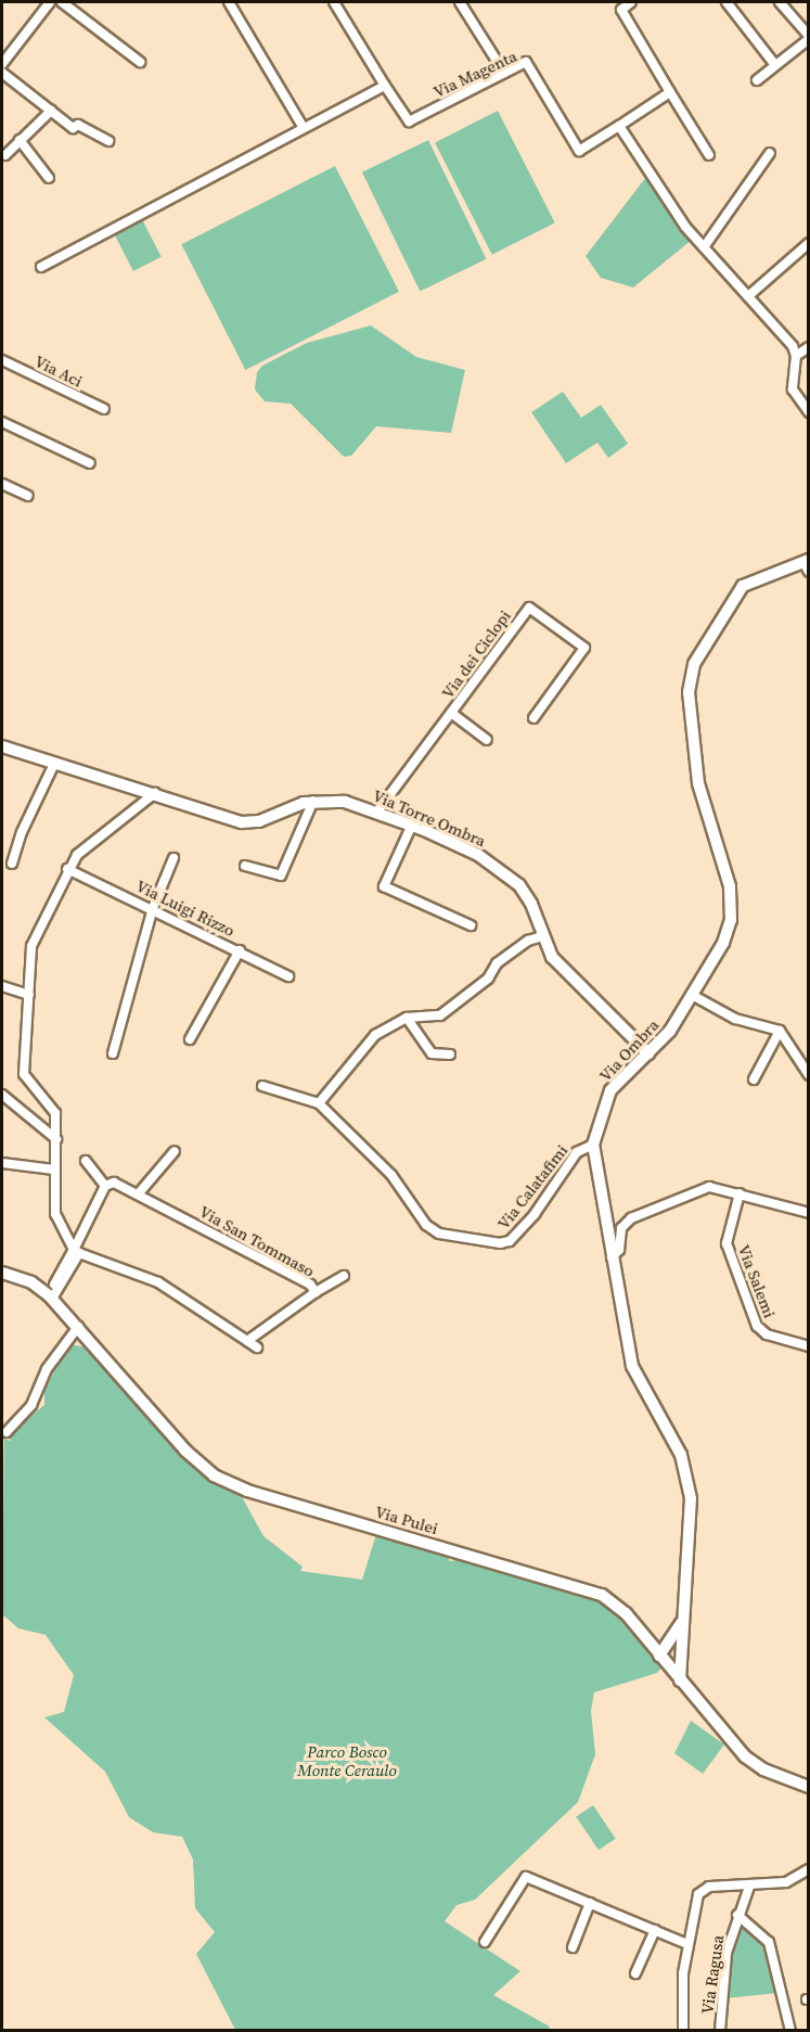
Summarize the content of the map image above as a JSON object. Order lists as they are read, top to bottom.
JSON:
{
  "streets": {
    "main road": ["Via Torre Ombra", "Via Ombra", "Via Pulei"],
    "street": [
      "Via Magenta",
      "Via Aci",
      "Via dei Ciclopi",
      "Via Luigi Rizzo",
      "Via Calatafimi",
      "Via San Tommaso",
      "Via Salemi",
      "Via Ragusa"
    ]
  },
  "crossings": [
    ["Via dei Ciclopi", "Via Torre Ombra"],
    ["Via Torre Ombra", "Via Ombra"],
    ["Via Ombra", "Via Calatafimi"]
  ],
  "parks": ["Parco Bosco Monte Ceraulo"]
}
